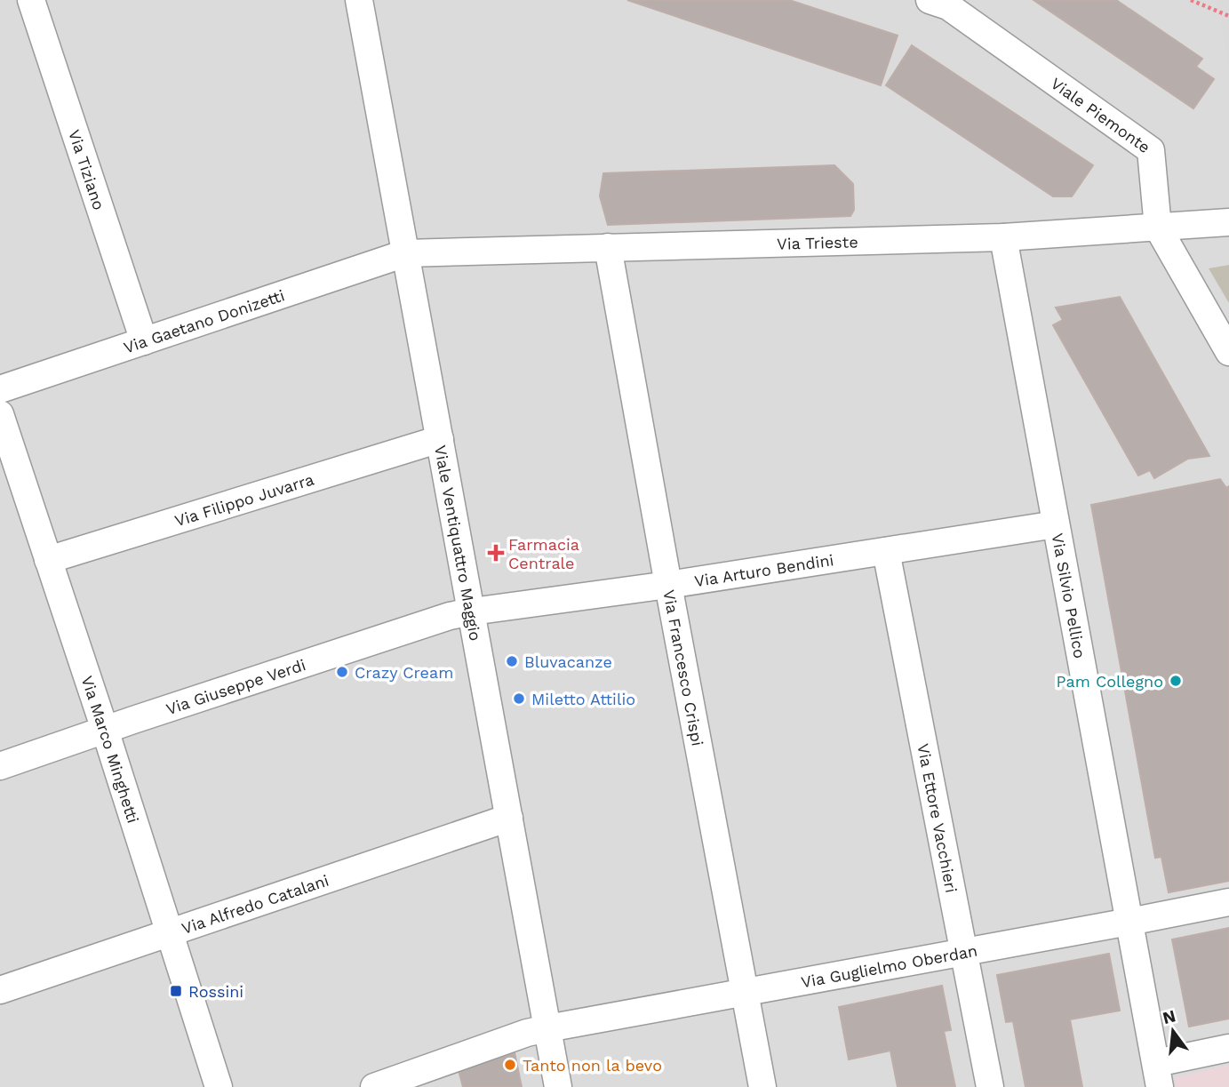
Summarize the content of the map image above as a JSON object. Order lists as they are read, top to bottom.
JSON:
{
  "streets": {
    "street": [
      "Viale Piemonte",
      "Via Tiziano",
      "Via Trieste",
      "Via Gaetano Donizetti",
      "Via Filippo Juvarra",
      "Viale Ventiquattro Maggio",
      "Via Arturo Bendini",
      "Via Silvio Pellico",
      "Via Francesco Crispi",
      "Via Giuseppe Verdi",
      "Via Marco Minghetti",
      "Via Ettore Vacchieri",
      "Via Alfredo Catalani",
      "Via Guglielmo Oberdan"
    ]
  },
  "crossings": [
    ["Viale Piemonte", "Via Trieste"],
    ["Via Tiziano", "Via Gaetano Donizetti"],
    ["Via Trieste", "Via Gaetano Donizetti"],
    ["Via Trieste", "Viale Ventiquattro Maggio"],
    ["Via Trieste", "Via Silvio Pellico"],
    ["Via Trieste", "Via Francesco Crispi"],
    ["Via Gaetano Donizetti", "Viale Ventiquattro Maggio"],
    ["Via Filippo Juvarra", "Viale Ventiquattro Maggio"],
    ["Via Filippo Juvarra", "Via Marco Minghetti"],
    ["Viale Ventiquattro Maggio", "Via Arturo Bendini"],
    ["Viale Ventiquattro Maggio", "Via Giuseppe Verdi"],
    ["Viale Ventiquattro Maggio", "Via Alfredo Catalani"],
    ["Viale Ventiquattro Maggio", "Via Guglielmo Oberdan"],
    ["Via Arturo Bendini", "Via Silvio Pellico"],
    ["Via Arturo Bendini", "Via Francesco Crispi"],
    ["Via Arturo Bendini", "Via Giuseppe Verdi"],
    ["Via Arturo Bendini", "Via Ettore Vacchieri"],
    ["Via Silvio Pellico", "Via Guglielmo Oberdan"],
    ["Via Francesco Crispi", "Via Guglielmo Oberdan"],
    ["Via Giuseppe Verdi", "Via Marco Minghetti"],
    ["Via Marco Minghetti", "Via Alfredo Catalani"],
    ["Via Ettore Vacchieri", "Via Guglielmo Oberdan"]
  ],
  "places": {
    "health": ["Farmacia Centrale"],
    "other": [
      "Bluvacanze",
      "Crazy Cream",
      "Pam Collegno",
      "Miletto Attilio",
      "Tanto non la bevo"
    ],
    "transit": ["Rossini"]
  },
  "north": "top"
}
